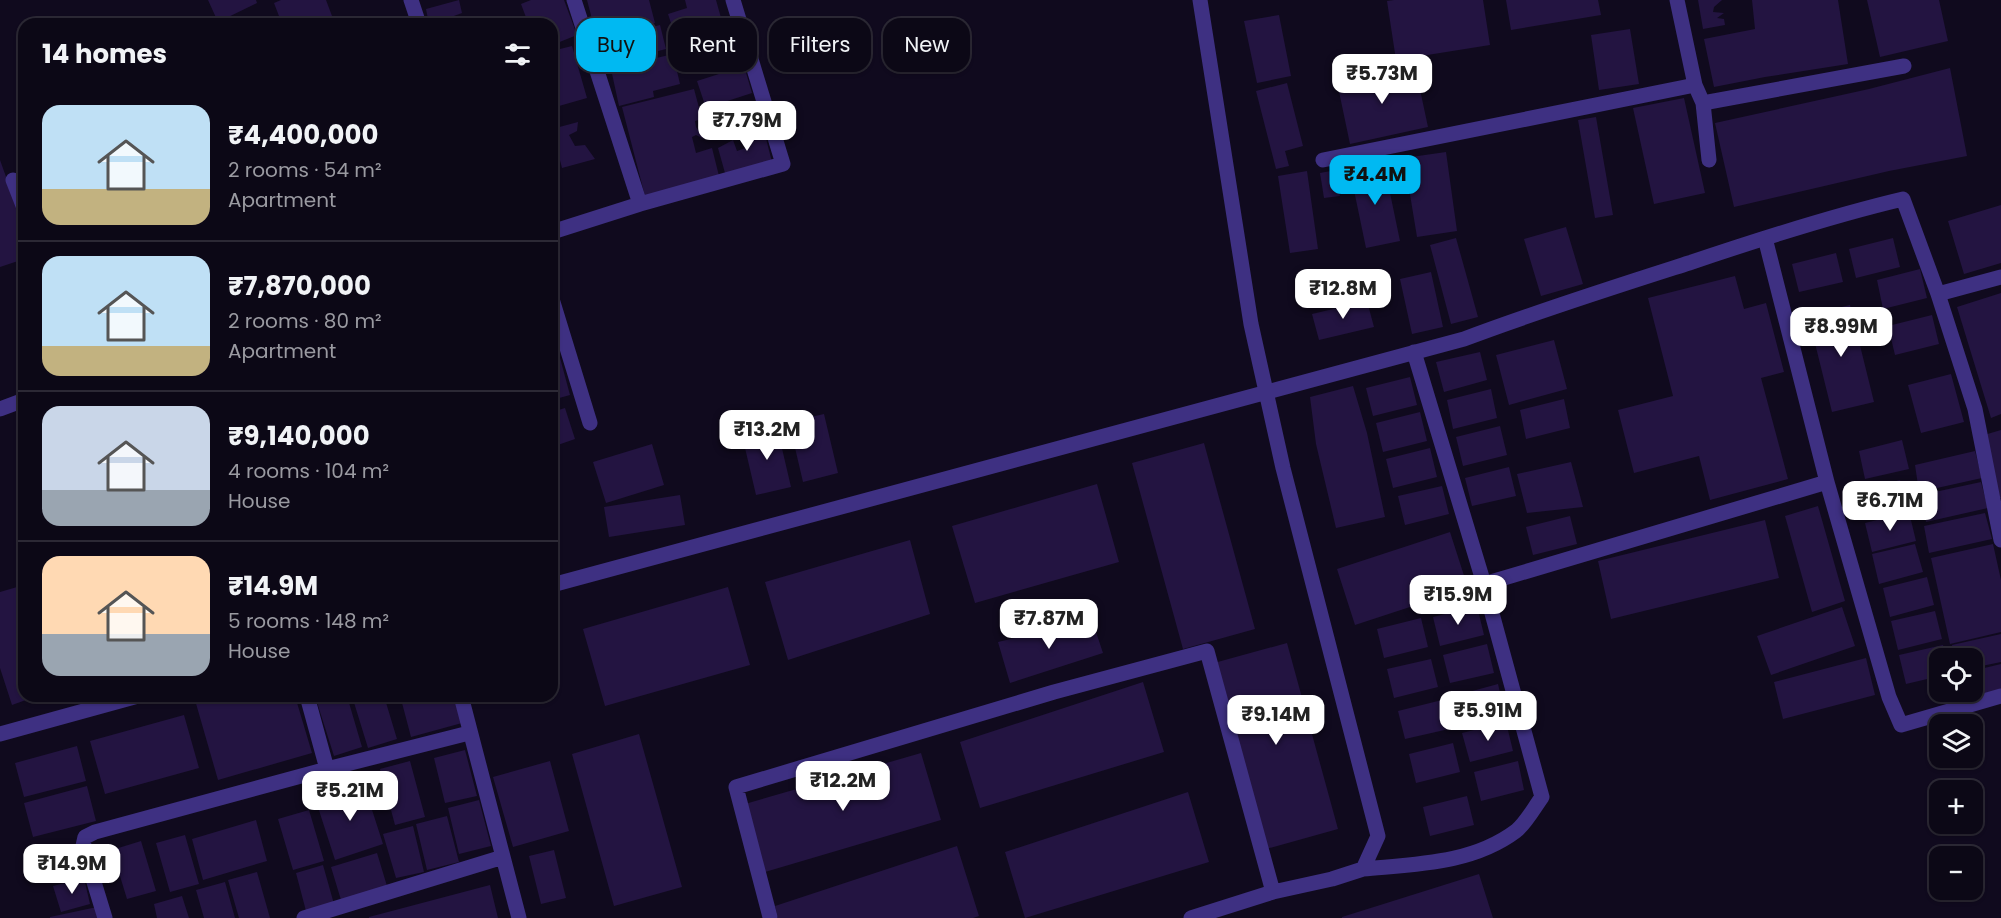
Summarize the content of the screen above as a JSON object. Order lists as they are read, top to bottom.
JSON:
{
  "page": {
    "chip": [
      "Buy",
      "Rent",
      "Filters",
      "New"
    ],
    "heading": "14 homes",
    "price": [
      "₹5.73M",
      "₹7.79M",
      "₹4.4M",
      "₹12.8M",
      "₹8.99M",
      "₹13.2M",
      "₹6.71M",
      "₹15.9M",
      "₹7.87M",
      "₹5.91M",
      "₹9.14M",
      "₹12.2M",
      "₹5.21M",
      "₹14.9M"
    ],
    "list": [
      {
        "name": "₹4,400,000",
        "note": "2 rooms · 54 m² · Apartment"
      },
      {
        "name": "₹7,870,000",
        "note": "2 rooms · 80 m² · Apartment"
      },
      {
        "name": "₹9,140,000",
        "note": "4 rooms · 104 m² · House"
      },
      {
        "name": "₹14.9M",
        "note": "5 rooms · 148 m² · House"
      }
    ],
    "map_buttons": ["+", "−"]
  }
}
